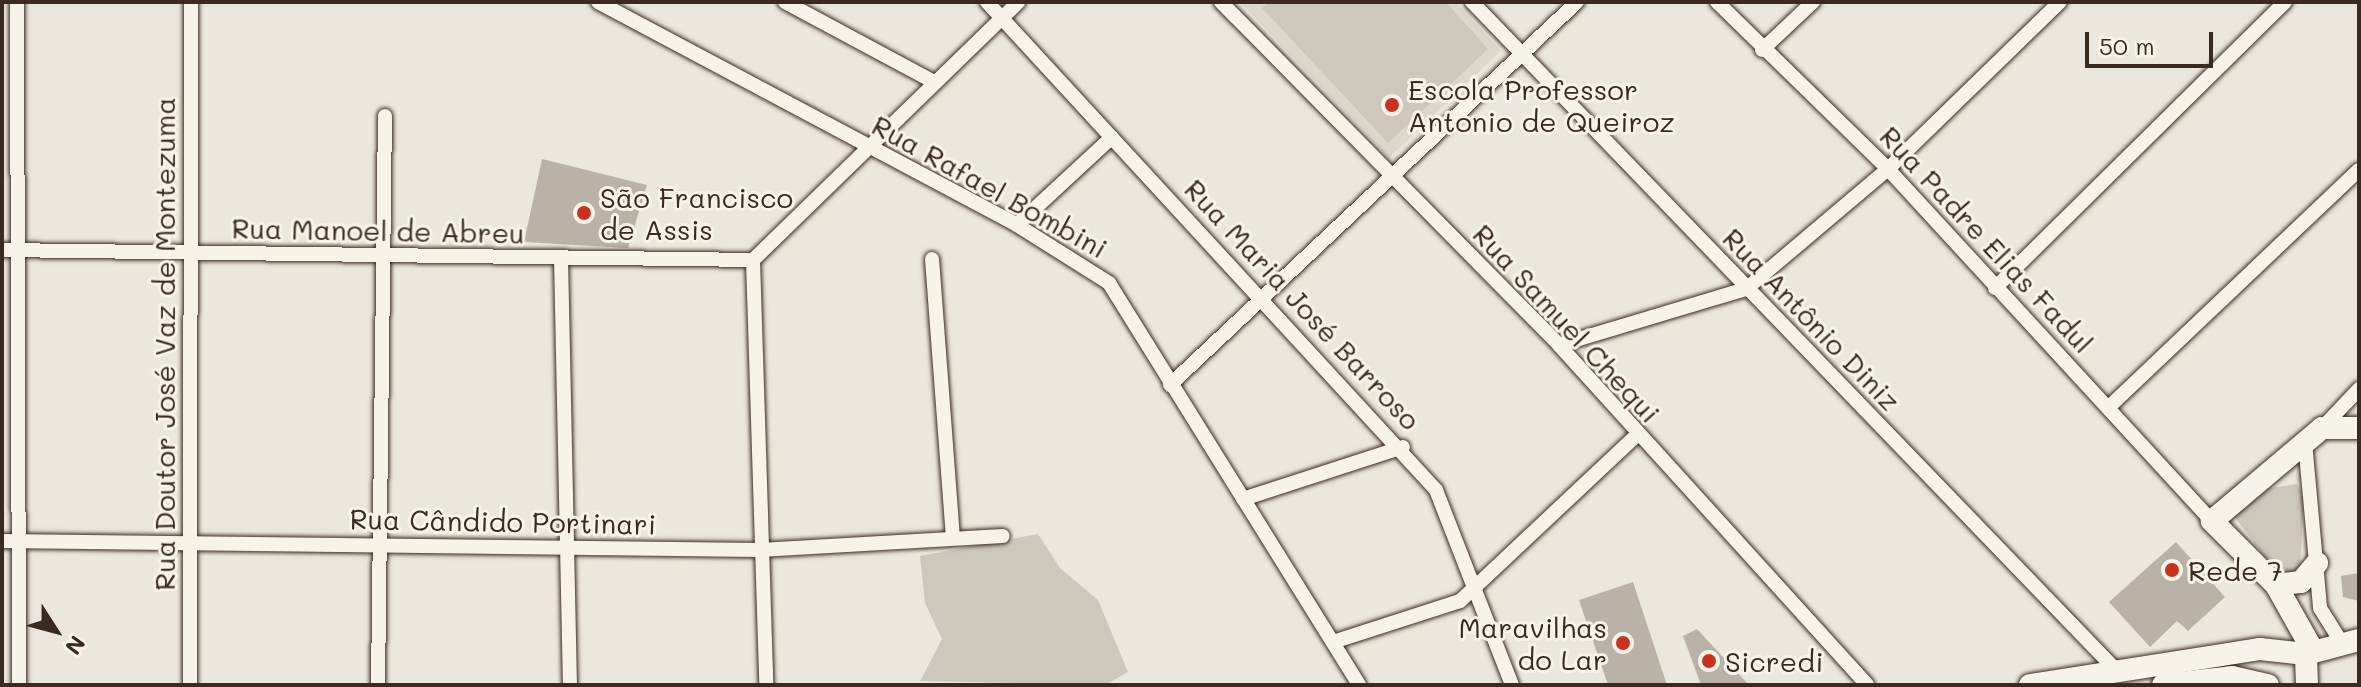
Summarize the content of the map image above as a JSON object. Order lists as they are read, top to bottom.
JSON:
{
  "streets": {
    "street": [
      "Rua Rafael Bombini",
      "Rua Manoel de Abreu",
      "Rua Padre Elias Fadul",
      "Rua Maria José Barroso",
      "Rua Antônio Diniz",
      "Rua Samuel Chequi",
      "Rua Doutor José Vaz de Montezuma",
      "Rua Cândido Portinari"
    ]
  },
  "crossings": [
    ["Rua Manoel de Abreu", "Rua Doutor José Vaz de Montezuma"],
    ["Rua Doutor José Vaz de Montezuma", "Rua Cândido Portinari"]
  ],
  "places": [
    "Escola Professor Antonio de Queiroz",
    "São Francisco de Assis",
    "Rede 7",
    "Maravilhas do Lar",
    "Sicredi"
  ],
  "scale_bar": "50 m",
  "north": "bottom right"
}
